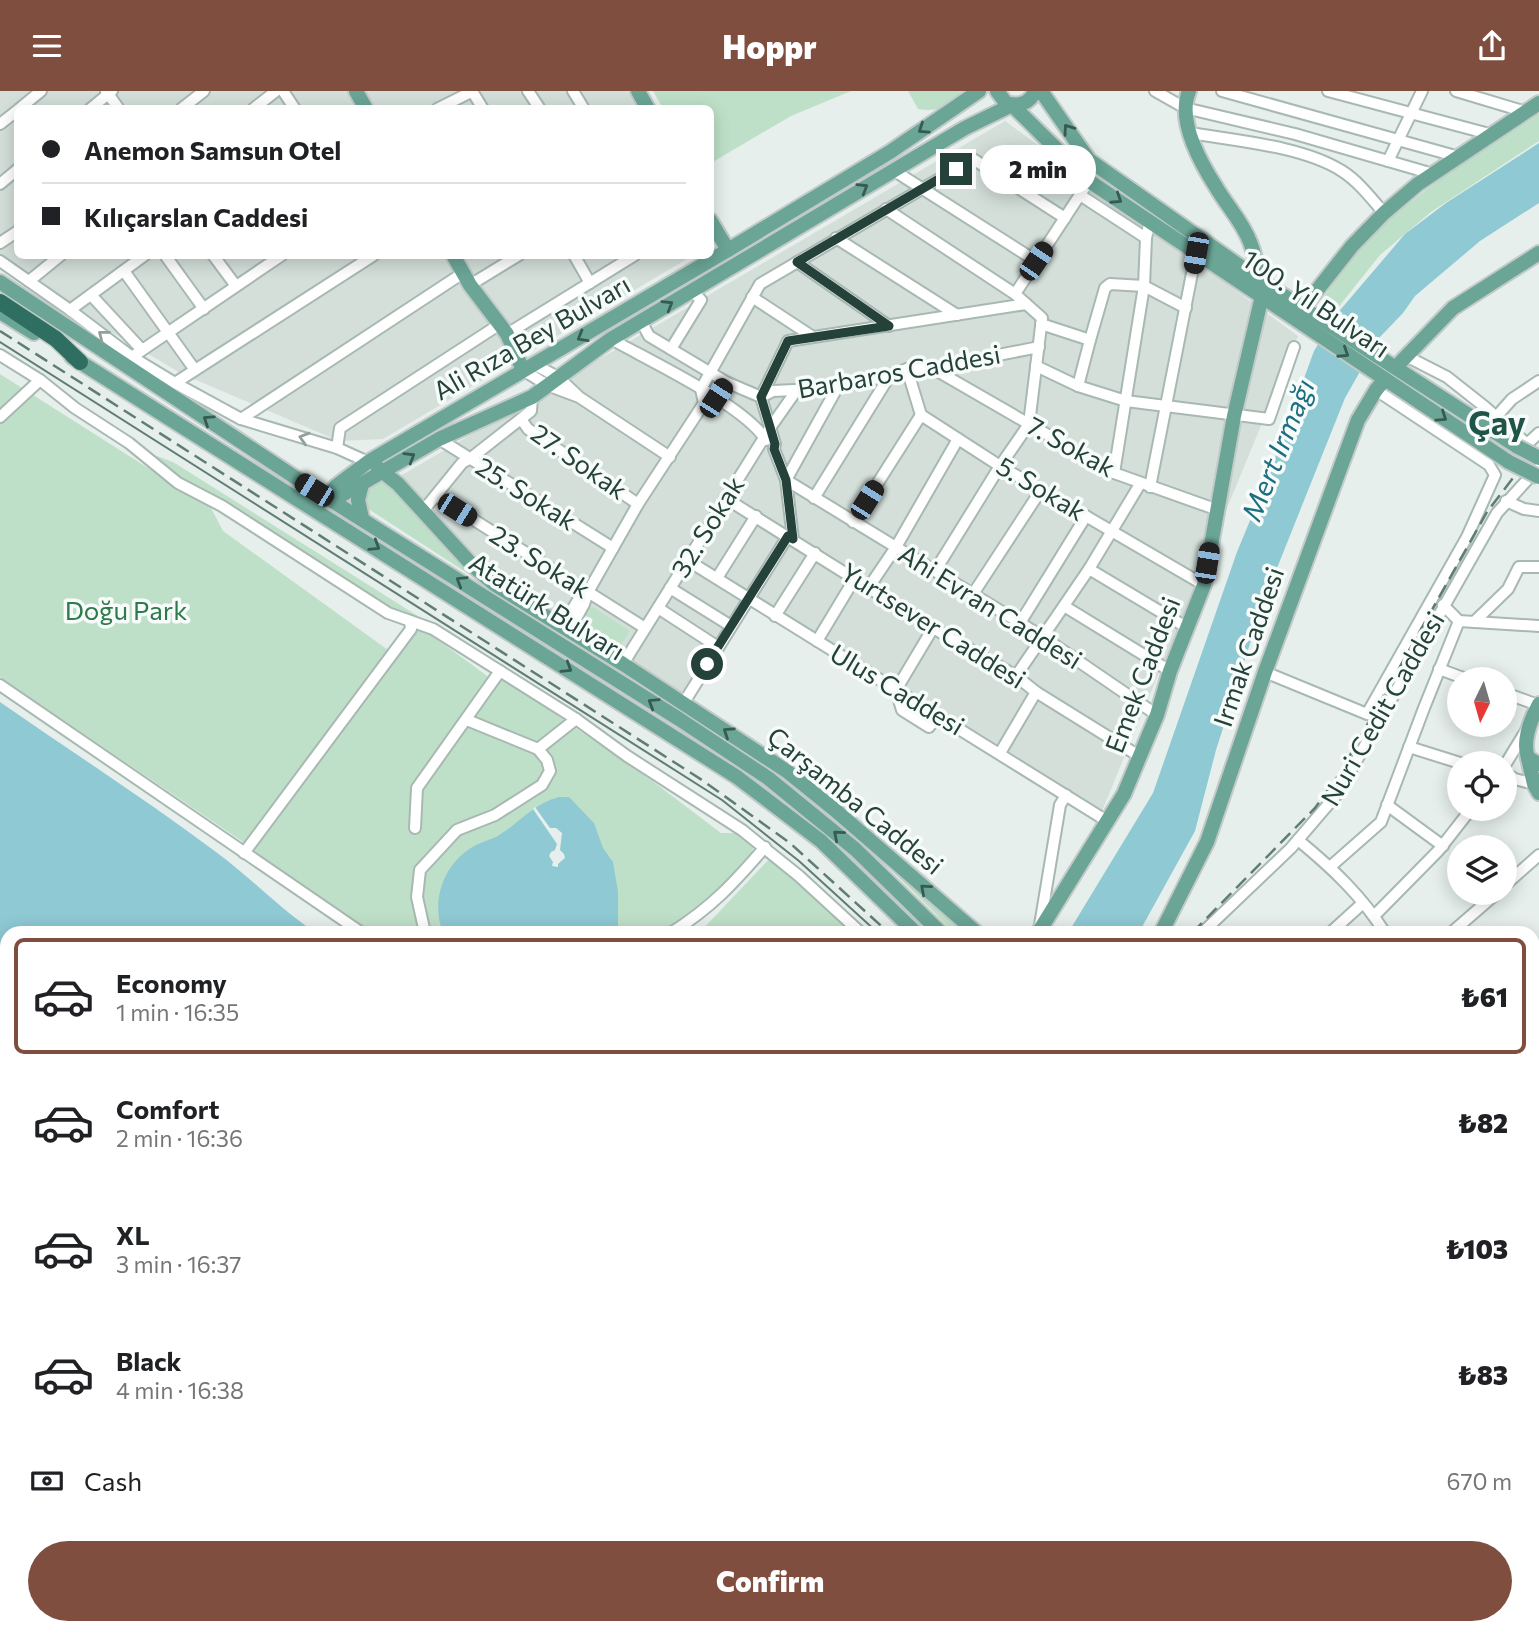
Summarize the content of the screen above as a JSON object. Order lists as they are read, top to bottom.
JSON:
{
  "streets": {
    "main road": [
      "100. Yıl Bulvarı",
      "Ali Rıza Bey Bulvarı",
      "Atatürk Bulvarı",
      "Irmak Caddesi",
      "Emek Caddesi",
      "Çarşamba Caddesi"
    ],
    "street": [
      "Barbaros Caddesi",
      "7. Sokak",
      "27. Sokak",
      "5. Sokak",
      "25. Sokak",
      "32. Sokak",
      "23. Sokak",
      "Ahi Evran Caddesi",
      "Yurtsever Caddesi",
      "Ulus Caddesi",
      "Nuri Cedit Caddesi"
    ]
  },
  "crossings": [
    ["100. Yıl Bulvarı", "Ali Rıza Bey Bulvarı"],
    ["100. Yıl Bulvarı", "Irmak Caddesi"],
    ["100. Yıl Bulvarı", "Emek Caddesi"],
    ["100. Yıl Bulvarı", "Nuri Cedit Caddesi"],
    ["Ali Rıza Bey Bulvarı", "25. Sokak"],
    ["Ali Rıza Bey Bulvarı", "Atatürk Bulvarı"],
    ["Ali Rıza Bey Bulvarı", "Çarşamba Caddesi"],
    ["Barbaros Caddesi", "7. Sokak"],
    ["Barbaros Caddesi", "32. Sokak"],
    ["7. Sokak", "Emek Caddesi"],
    ["5. Sokak", "Emek Caddesi"],
    ["32. Sokak", "23. Sokak"],
    ["32. Sokak", "Yurtsever Caddesi"],
    ["32. Sokak", "Ulus Caddesi"],
    ["32. Sokak", "Çarşamba Caddesi"],
    ["Ahi Evran Caddesi", "Emek Caddesi"],
    ["Yurtsever Caddesi", "Emek Caddesi"],
    ["Irmak Caddesi", "Nuri Cedit Caddesi"],
    ["Emek Caddesi", "Ulus Caddesi"]
  ],
  "districts": ["Çay"],
  "water": ["Mert Irmağı"],
  "parks": ["Doğu Park"],
  "north": "bottom",
  "page": {
    "header": "Hoppr",
    "banner": ["Anemon Samsun Otel", "Kılıçarslan Caddesi"],
    "bubble": "2 min",
    "list": [
      {
        "name": "Economy",
        "note": "1 min · 16:35",
        "value": "₺61"
      },
      {
        "name": "Comfort",
        "note": "2 min · 16:36",
        "value": "₺82"
      },
      {
        "name": "XL",
        "note": "3 min · 16:37",
        "value": "₺103"
      },
      {
        "name": "Black",
        "note": "4 min · 16:38",
        "value": "₺83"
      }
    ],
    "pay": ["Cash", "670 m"],
    "buttons": "Confirm"
  }
}
